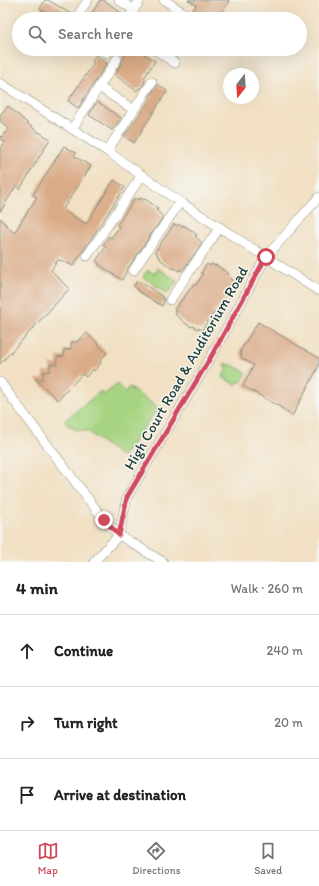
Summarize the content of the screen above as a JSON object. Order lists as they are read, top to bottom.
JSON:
{
  "streets": {
    "street": ["High Court Road & Auditorium Road"]
  },
  "north": "bottom",
  "page": {
    "search": "Search here",
    "heading": ["4 min", "Walk · 260 m"],
    "list": [
      ["Continue", "240 m"],
      ["Turn right", "20 m"],
      "Arrive at destination"
    ],
    "nav": ["Map", "Directions", "Saved"]
  }
}
